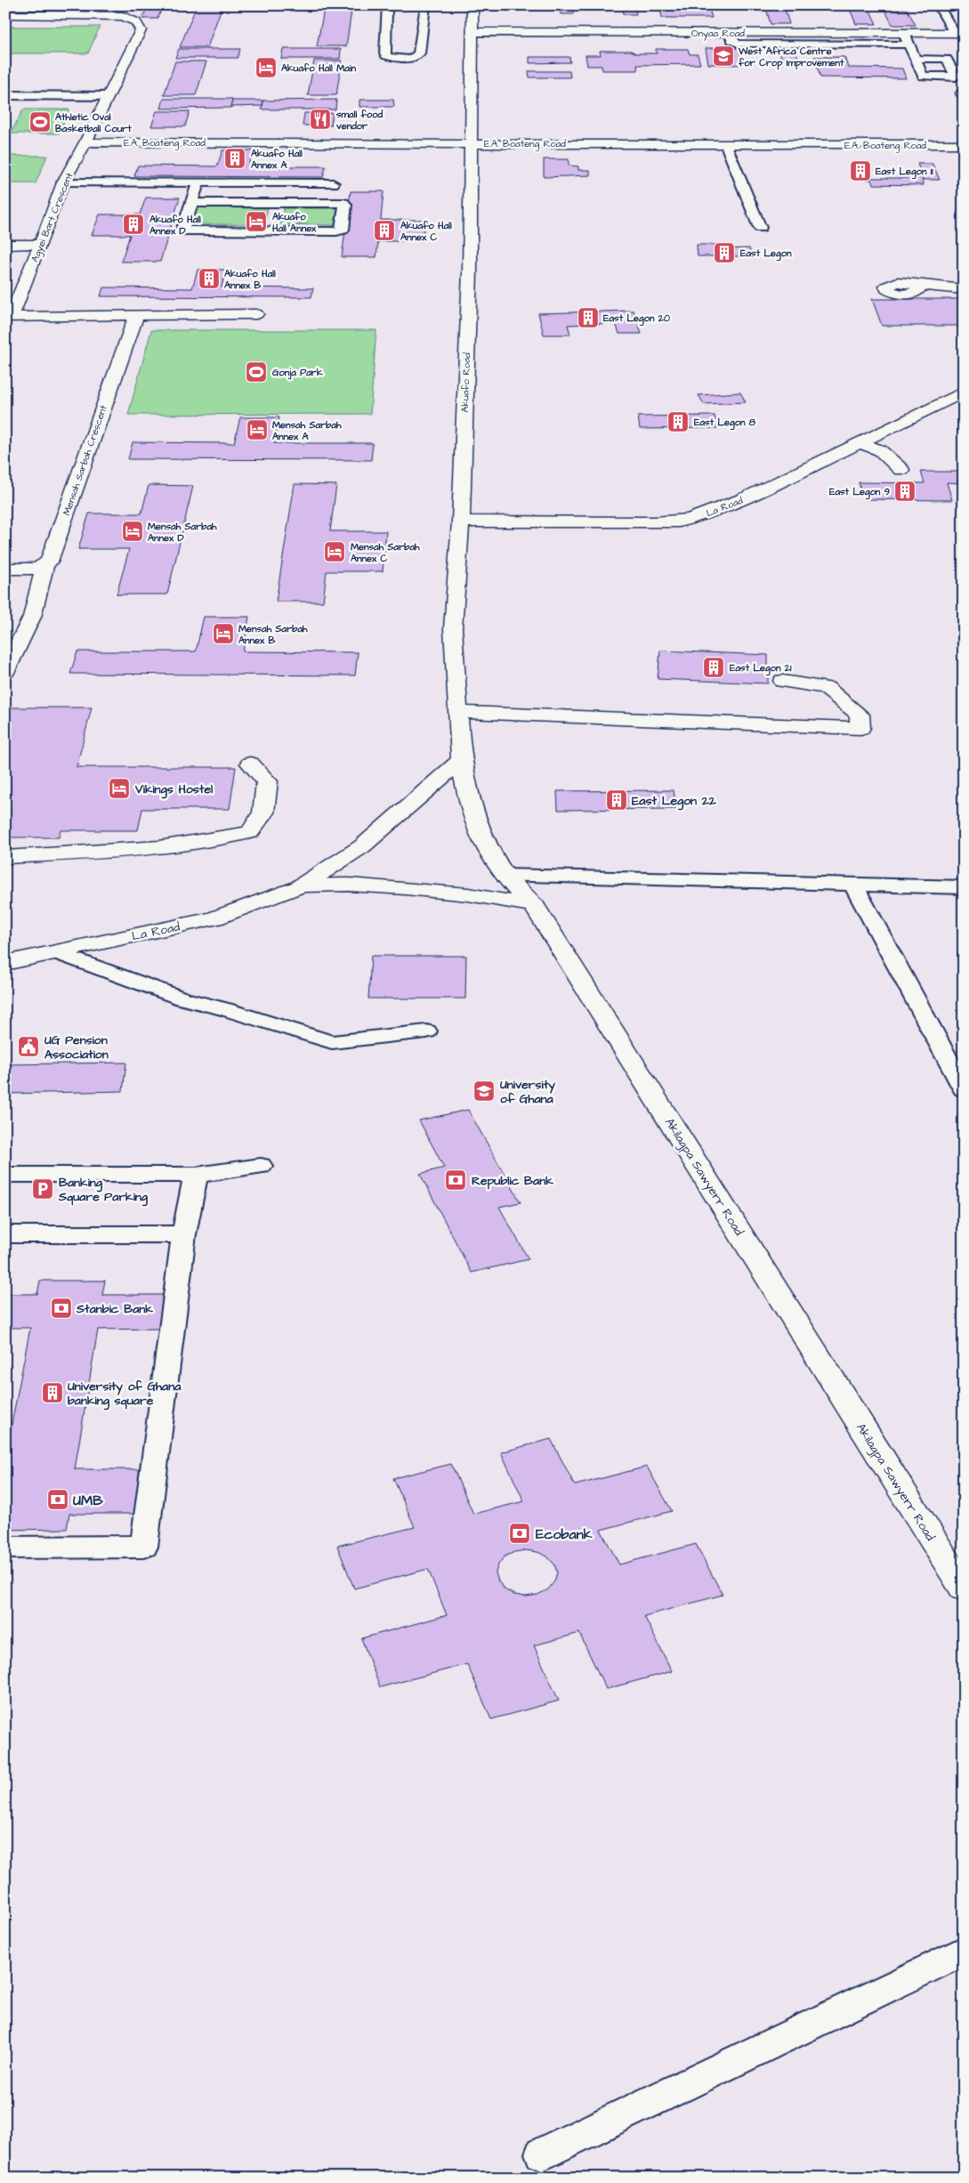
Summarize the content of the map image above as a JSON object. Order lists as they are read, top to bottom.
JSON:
{
  "streets": {
    "street": [
      "Onyaa Road",
      "E.A. Boateng Road",
      "Agyei Bart Crescent",
      "Akuafo Road",
      "Mensah Sarbah Crescent",
      "La Road",
      "Akilagpa Sawyerr Road"
    ]
  },
  "crossings": [
    ["Onyaa Road", "Akuafo Road"],
    ["E.A. Boateng Road", "Agyei Bart Crescent"],
    ["E.A. Boateng Road", "Akuafo Road"],
    ["Akuafo Road", "La Road"],
    ["Akuafo Road", "Akilagpa Sawyerr Road"],
    ["La Road", "Akilagpa Sawyerr Road"]
  ],
  "places": {
    "school or university": ["West Africa Centre for Crop Improvement", "University of Ghana"],
    "hotel": [
      "Akuafo Hall Main",
      "Akuafo Hall Annex",
      "Mensah Sarbah Annex A",
      "Mensah Sarbah Annex D",
      "Mensah Sarbah Annex C",
      "Mensah Sarbah Annex B",
      "Vikings Hostel"
    ],
    "restaurant": ["small food vendor"],
    "sports": ["Athletic Oval Basketball Court", "Gonja Park"],
    "building": [
      "Akuafo Hall Annex A",
      "East Legon 11",
      "Akuafo Hall Annex D",
      "Akuafo Hall Annex C",
      "East Legon",
      "Akuafo Hall Annex B",
      "East Legon 20",
      "East Legon 8",
      "East Legon 9",
      "East Legon 21",
      "East Legon 22",
      "University of Ghana banking square"
    ],
    "public building": ["UG Pension Association"],
    "bank": [
      "Republic Bank",
      "Stanbic Bank",
      "UMB",
      "Ecobank"
    ],
    "parking": ["Banking Square Parking"]
  }
}
